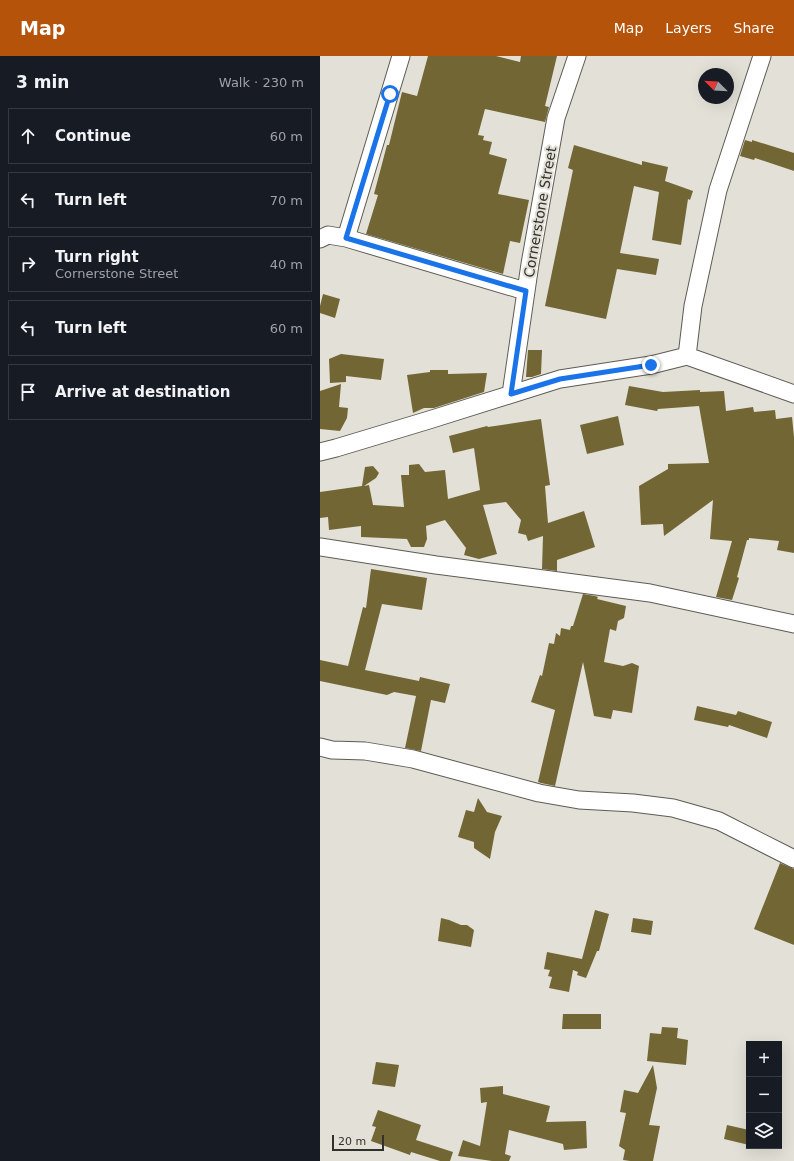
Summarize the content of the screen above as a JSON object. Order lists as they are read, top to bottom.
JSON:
{
  "streets": {
    "street": ["Cornerstone Street"]
  },
  "scale_bar": "20 m",
  "north": "top left",
  "page": {
    "header": "Map",
    "nav": ["Map", "Layers", "Share"],
    "heading": ["3 min", "Walk · 230 m"],
    "list": [
      ["Continue", "60 m"],
      ["Turn left", "70 m"],
      ["Turn right", "Cornerstone Street", "40 m"],
      ["Turn left", "60 m"],
      "Arrive at destination"
    ],
    "map_buttons": ["+", "−"],
    "scale": "20 m"
  }
}
